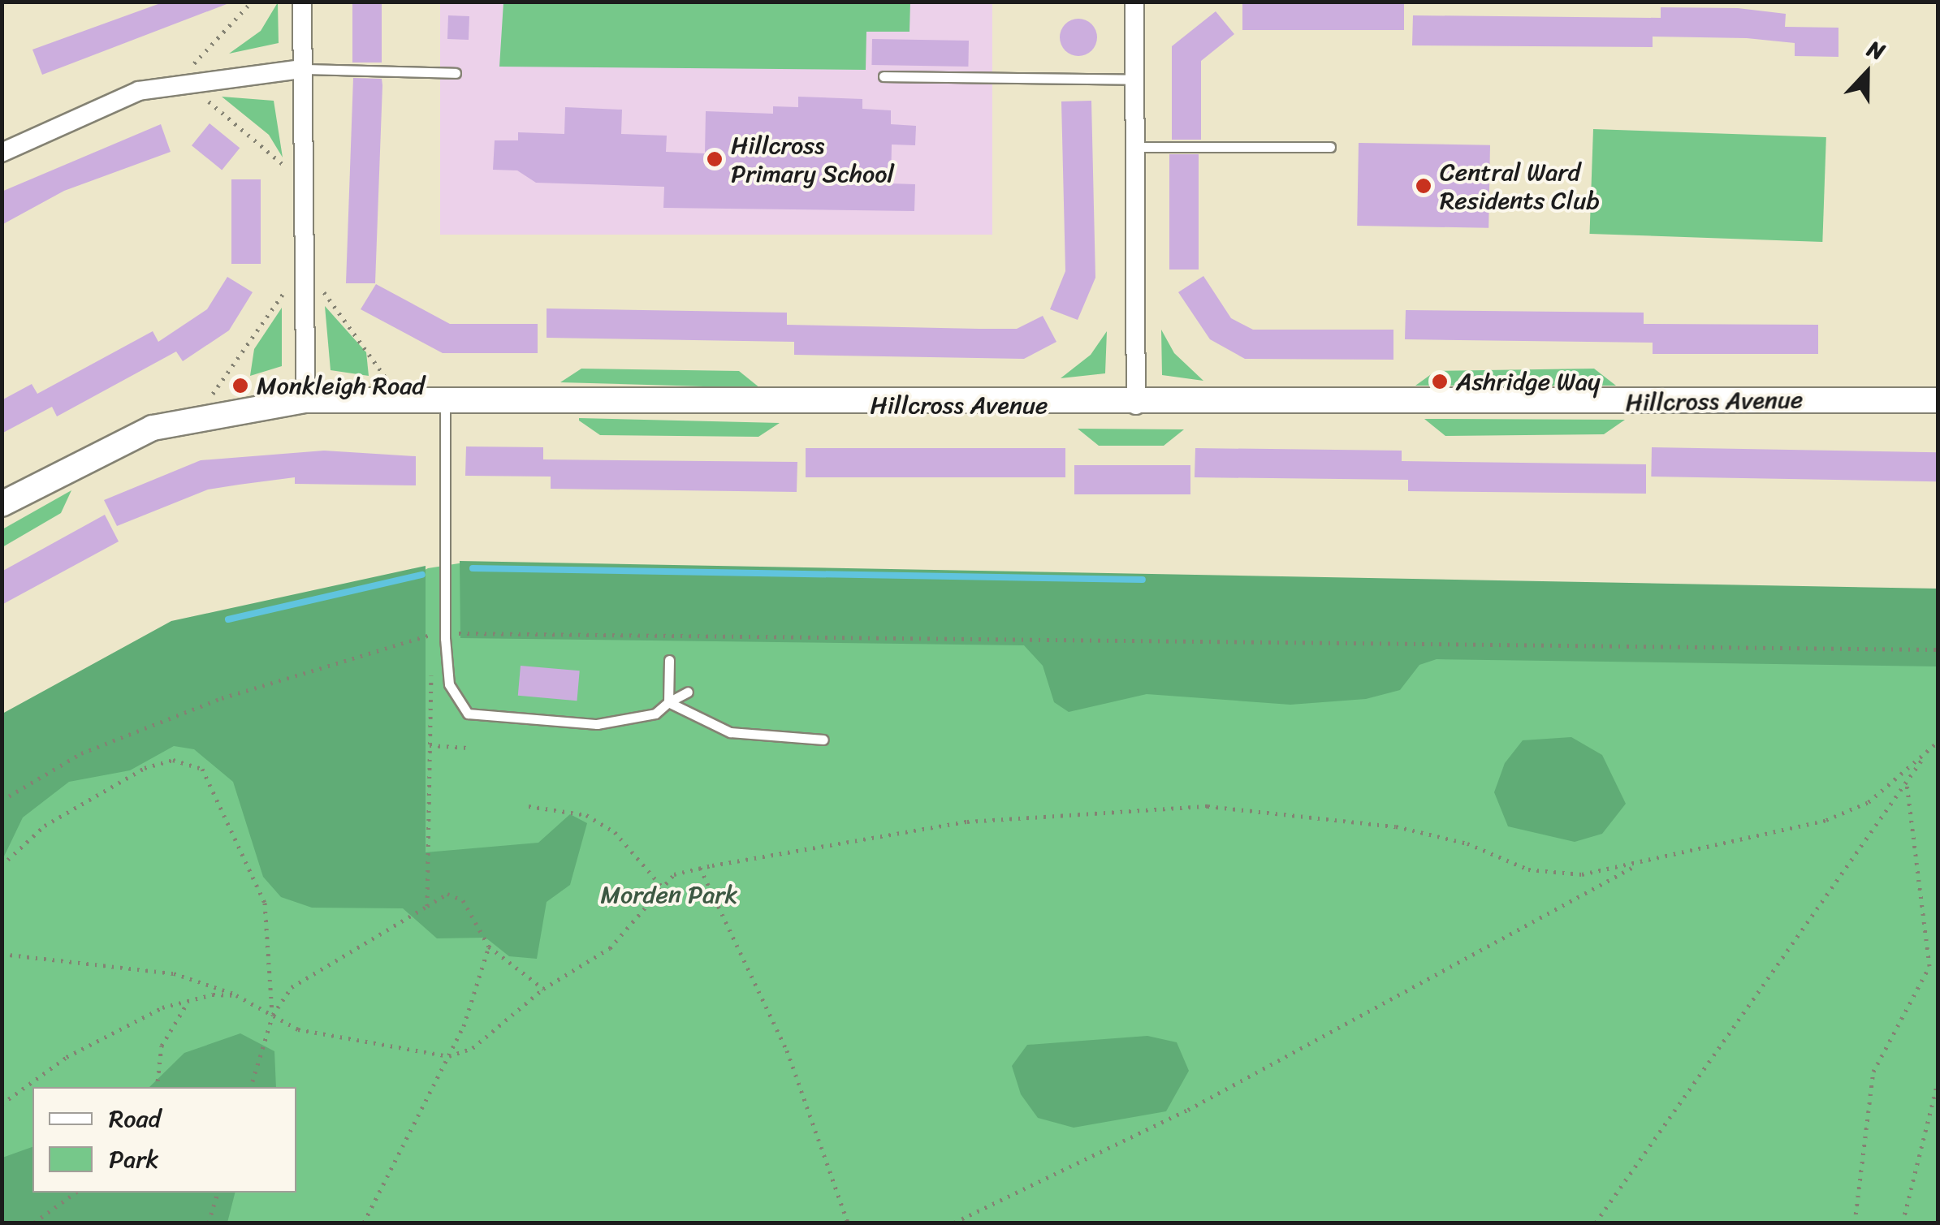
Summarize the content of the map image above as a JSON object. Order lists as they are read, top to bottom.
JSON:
{
  "streets": {
    "street": ["Hillcross Avenue"]
  },
  "parks": ["Morden Park"],
  "places": [
    "Hillcross Primary School",
    "Central Ward Residents Club",
    "Ashridge Way",
    "Monkleigh Road"
  ],
  "legend": ["Road", "Park"],
  "north": "top"
}
